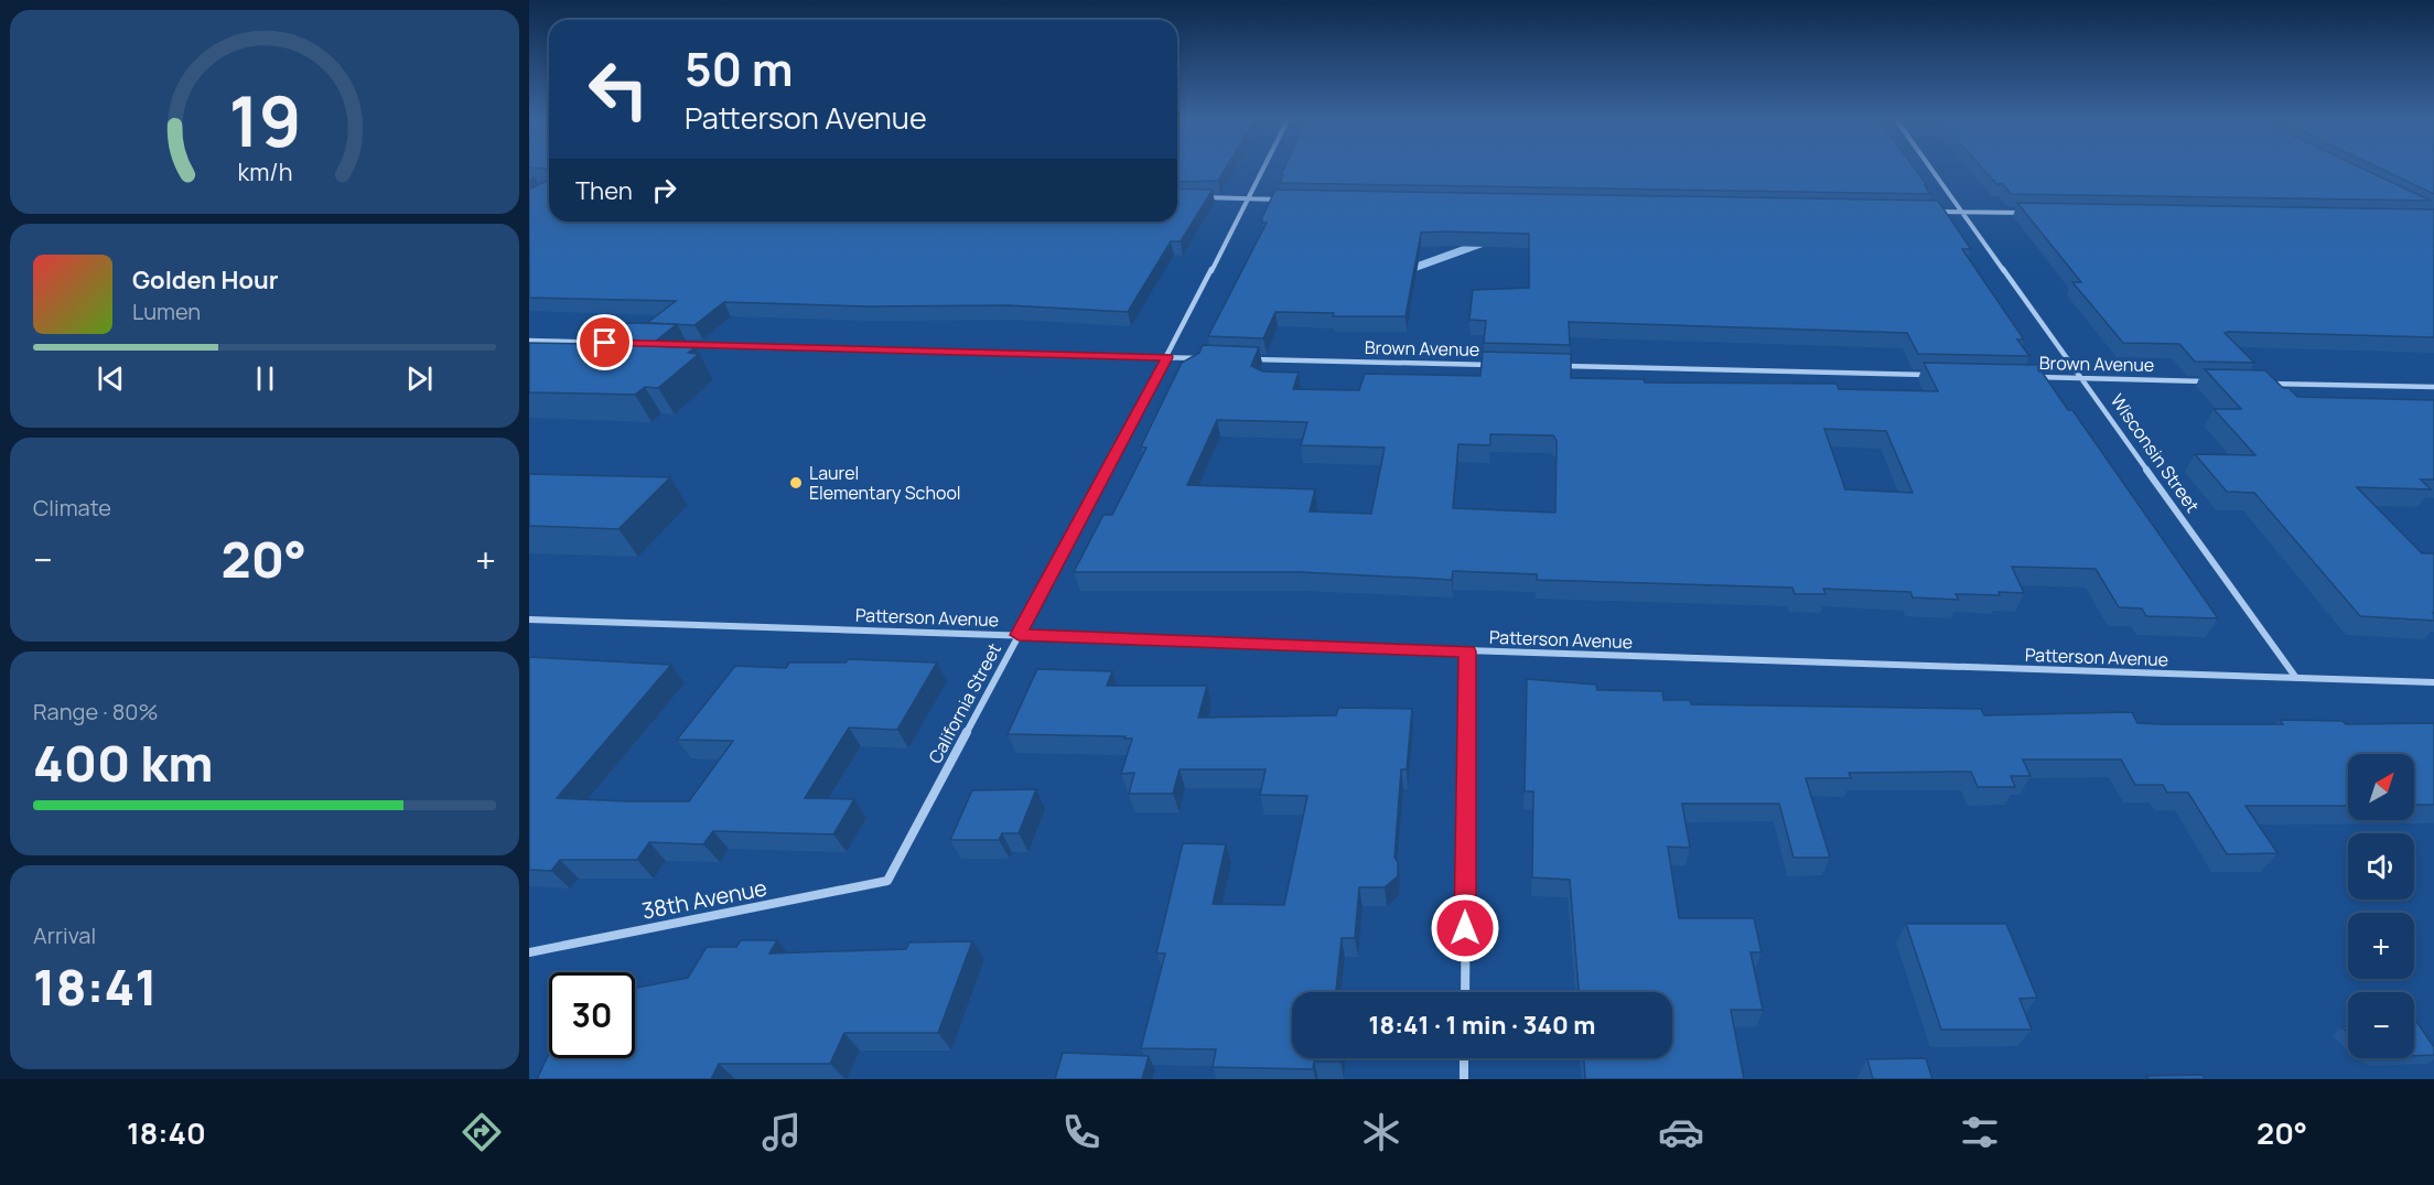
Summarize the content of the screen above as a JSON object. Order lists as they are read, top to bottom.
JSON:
{
  "streets": {
    "street": [
      "Brown Avenue",
      "Wisconsin Street",
      "Patterson Avenue",
      "California Street",
      "38th Avenue"
    ]
  },
  "crossings": [
    ["Brown Avenue", "Wisconsin Street"],
    ["Wisconsin Street", "Patterson Avenue"],
    ["Patterson Avenue", "California Street"],
    ["California Street", "38th Avenue"]
  ],
  "places": ["Laurel Elementary School"],
  "north": "top right",
  "page": {
    "turn": ["50 m", "Patterson Avenue"],
    "then": "Then",
    "song": ["Golden Hour", "Lumen"],
    "tile": [
      "Climate",
      ["Range · 80%", "400 km"],
      ["Arrival", "18:41"]
    ],
    "heat": ["−", "20°", "+"],
    "map_buttons": ["+", "−"],
    "limit": "30",
    "trip": "18:41 · 1 min · 340 m",
    "tabs": ["18:40", "20°"],
    "gauge": ["19", "km/h"]
  }
}
